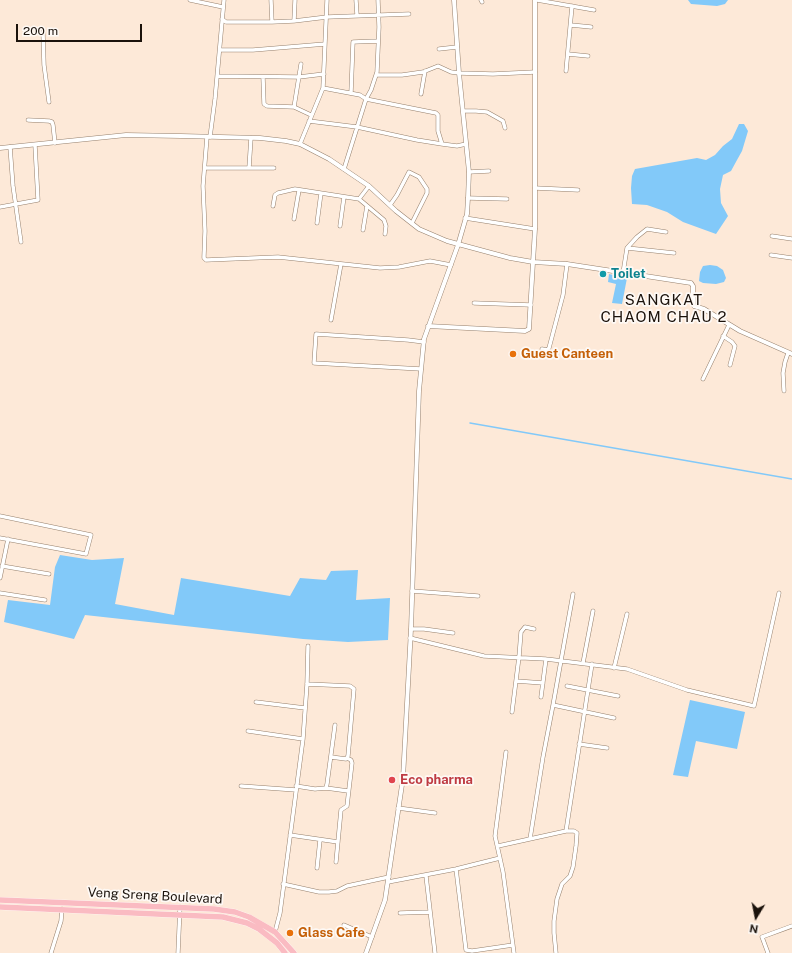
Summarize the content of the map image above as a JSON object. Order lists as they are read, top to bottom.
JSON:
{
  "streets": {
    "main road": ["Veng Sreng Boulevard"]
  },
  "districts": ["SANGKAT CHAOM CHAU 2"],
  "places": [
    "Toilet",
    "Guest Canteen",
    "Eco pharma",
    "Glass Cafe"
  ],
  "scale_bar": "200 m",
  "north": "bottom"
}
